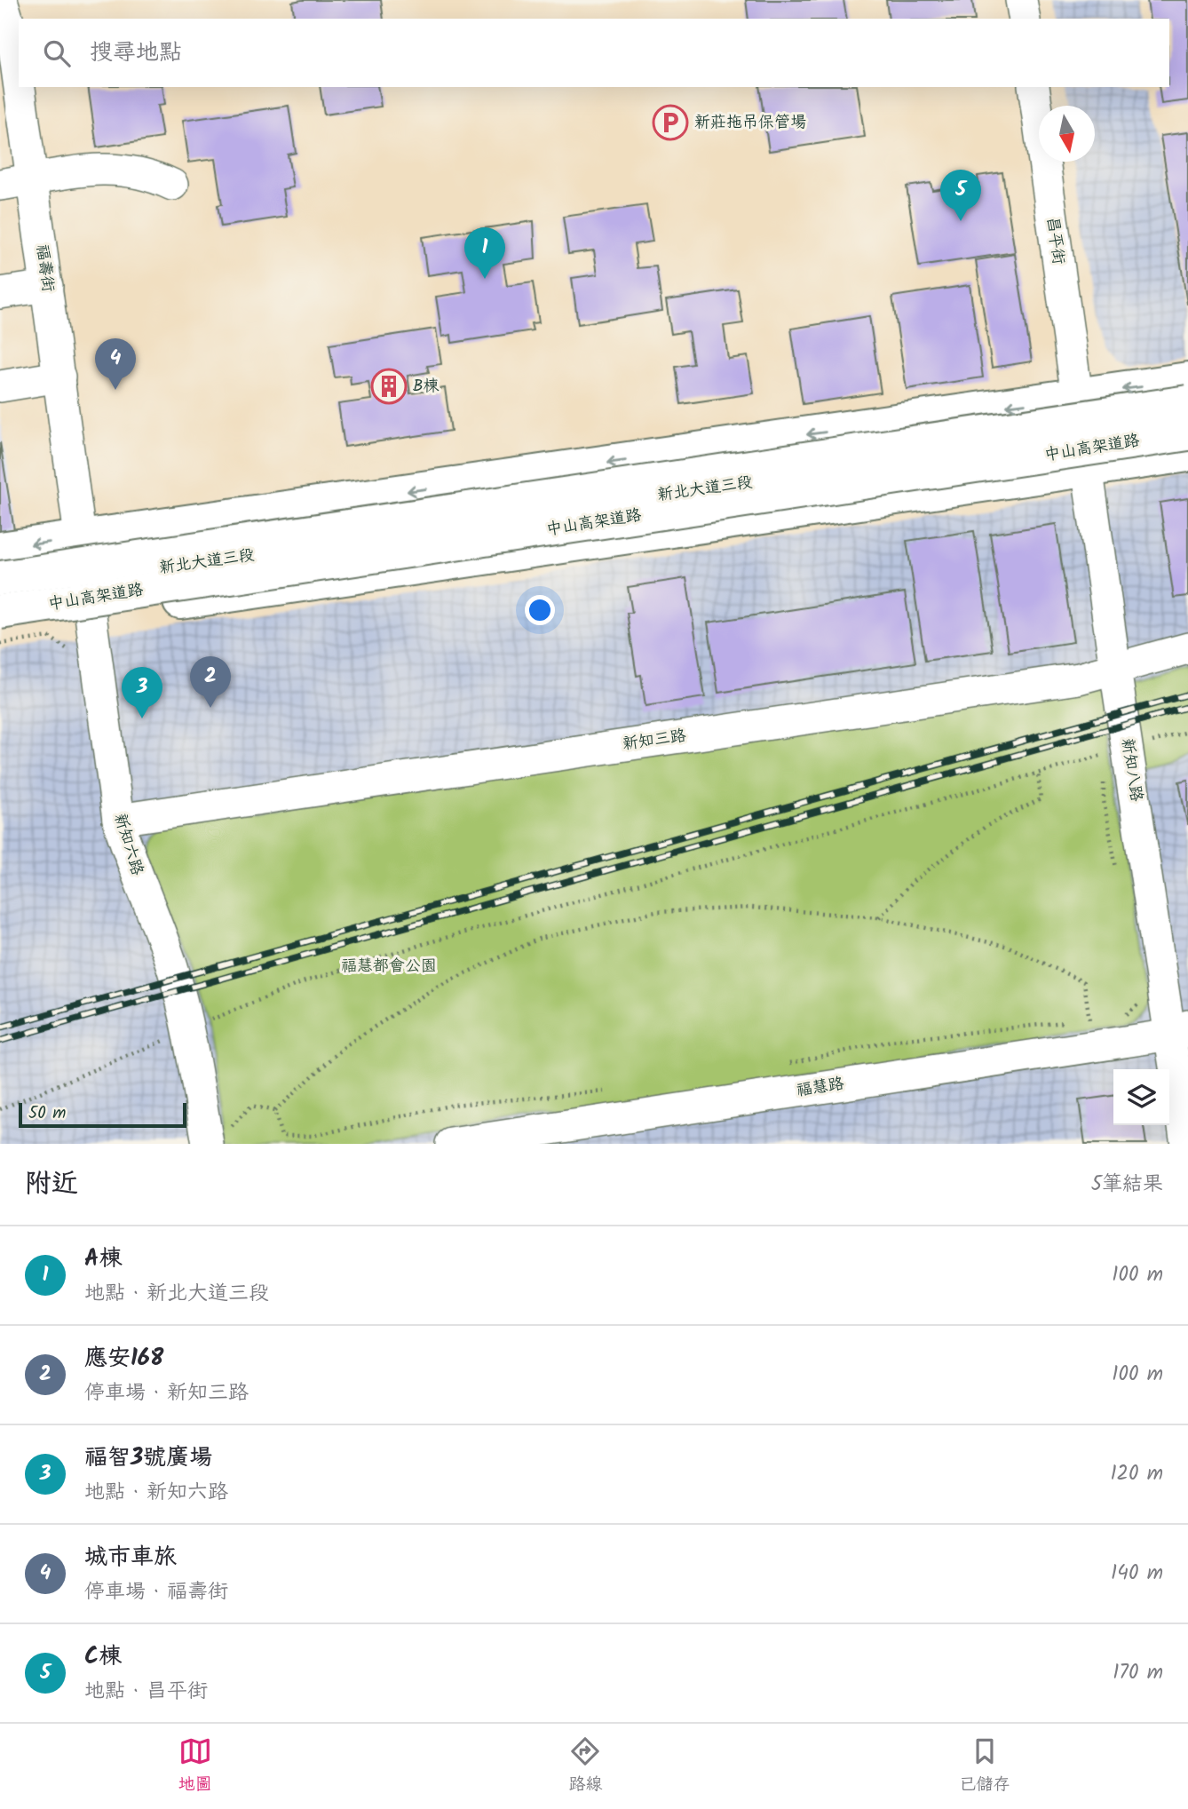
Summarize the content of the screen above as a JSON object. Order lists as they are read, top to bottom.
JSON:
{
  "streets": {
    "main road": ["中山高架道路", "新北大道三段"],
    "street": [
      "昌平街",
      "福壽街",
      "新知三路",
      "新知八路",
      "新知六路",
      "福慧路"
    ]
  },
  "crossings": [
    ["昌平街", "新知八路"],
    ["福壽街", "新知六路"],
    ["新北大道三段", "新知八路"],
    ["新北大道三段", "新知六路"],
    ["新知三路", "新知八路"],
    ["新知三路", "新知六路"],
    ["新知八路", "福慧路"]
  ],
  "parks": ["福慧都會公園"],
  "places": {
    "parking": ["新莊拖吊保管場"],
    "building": ["B棟"]
  },
  "scale_bar": "50 m",
  "north": "bottom",
  "page": {
    "search": "搜尋地點",
    "pins": [
      "5",
      "1",
      "4",
      "2",
      "3"
    ],
    "scale": "50 m",
    "heading": ["附近", "5筆結果"],
    "list": [
      {
        "mark": "1",
        "name": "A棟",
        "note": "地點 · 新北大道三段",
        "value": "100 m"
      },
      {
        "mark": "2",
        "name": "應安168",
        "note": "停車場 · 新知三路",
        "value": "100 m"
      },
      {
        "mark": "3",
        "name": "福智3號廣場",
        "note": "地點 · 新知六路",
        "value": "120 m"
      },
      {
        "mark": "4",
        "name": "城市車旅",
        "note": "停車場 · 福壽街",
        "value": "140 m"
      },
      {
        "mark": "5",
        "name": "C棟",
        "note": "地點 · 昌平街",
        "value": "170 m"
      }
    ],
    "nav": ["地圖", "路線", "已儲存"]
  }
}
